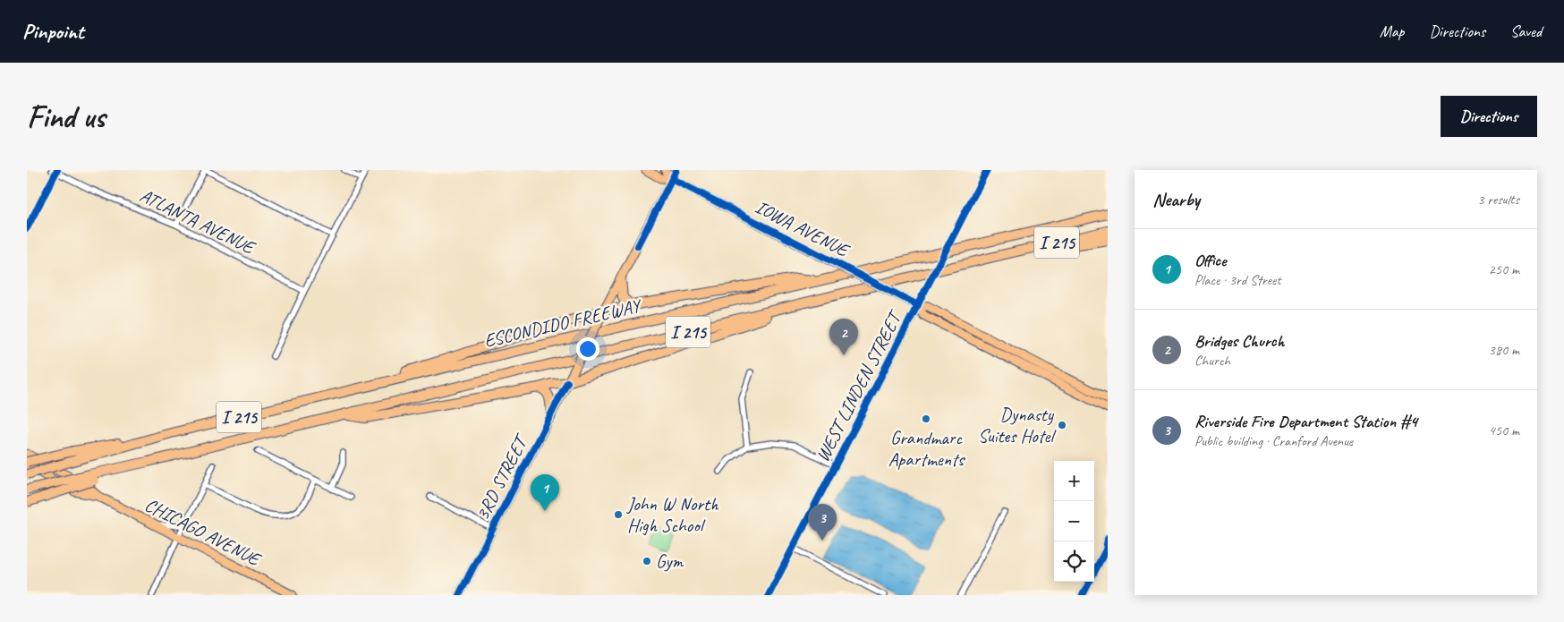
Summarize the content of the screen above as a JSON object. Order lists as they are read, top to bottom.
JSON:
{
  "streets": {
    "highway": ["I 215", "ESCONDIDO FREEWAY"],
    "main road": [
      "IOWA AVENUE",
      "WEST LINDEN STREET",
      "3RD STREET",
      "CHICAGO AVENUE"
    ],
    "street": ["ATLANTA AVENUE"]
  },
  "crossings": [
    ["IOWA AVENUE", "WEST LINDEN STREET"],
    ["IOWA AVENUE", "3RD STREET"]
  ],
  "places": [
    "Grandmarc Apartments",
    "Dynasty Suites Hotel",
    "John W North High School",
    "Gym"
  ],
  "page": {
    "header": "Pinpoint",
    "nav": ["Map", "Directions", "Saved"],
    "buttons": "Directions",
    "title": "Find us",
    "heading": ["Nearby", "3 results"],
    "list": [
      {
        "mark": "1",
        "name": "Office",
        "note": "Place · 3rd Street",
        "value": "250 m"
      },
      {
        "mark": "2",
        "name": "Bridges Church",
        "note": "Church",
        "value": "380 m"
      },
      {
        "mark": "3",
        "name": "Riverside Fire Department Station #4",
        "note": "Public building · Cranford Avenue",
        "value": "450 m"
      }
    ],
    "pins": ["2", "1", "3"],
    "map_buttons": ["+", "−"]
  }
}
